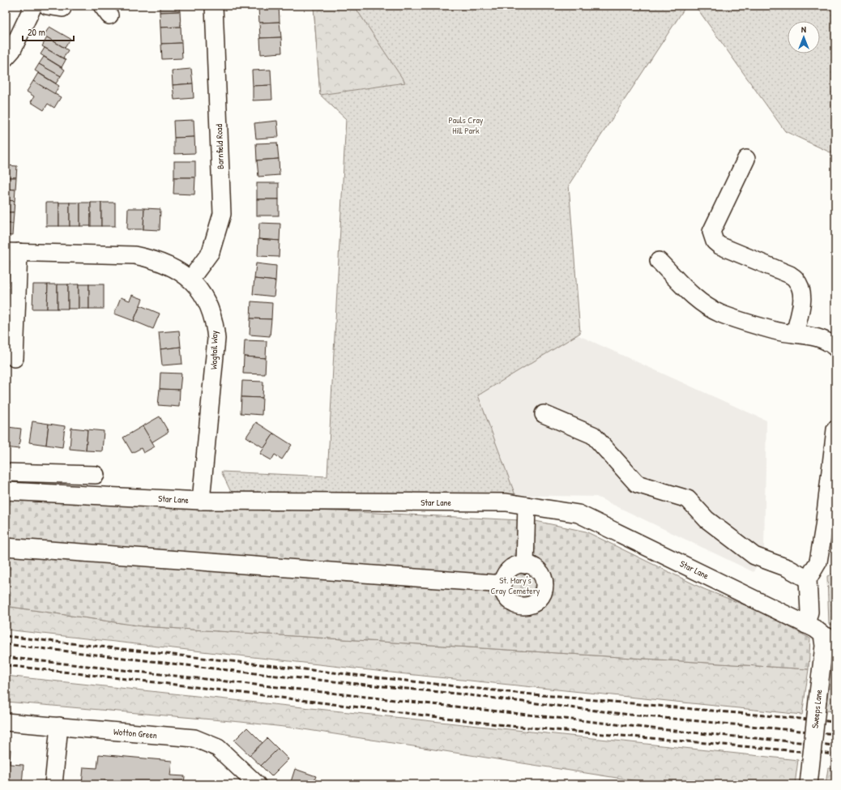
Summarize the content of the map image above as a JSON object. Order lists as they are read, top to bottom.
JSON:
{
  "streets": {
    "street": [
      "Barnfield Road",
      "Wagtail Way",
      "Star Lane",
      "Sweeps Lane",
      "Wotton Green"
    ]
  },
  "crossings": [
    ["Barnfield Road", "Wagtail Way"],
    ["Wagtail Way", "Star Lane"],
    ["Star Lane", "Sweeps Lane"]
  ],
  "parks": ["Pauls Cray Hill Park", "St. Mary's Cray Cemetery"],
  "scale_bar": "20 m",
  "north": "top"
}
